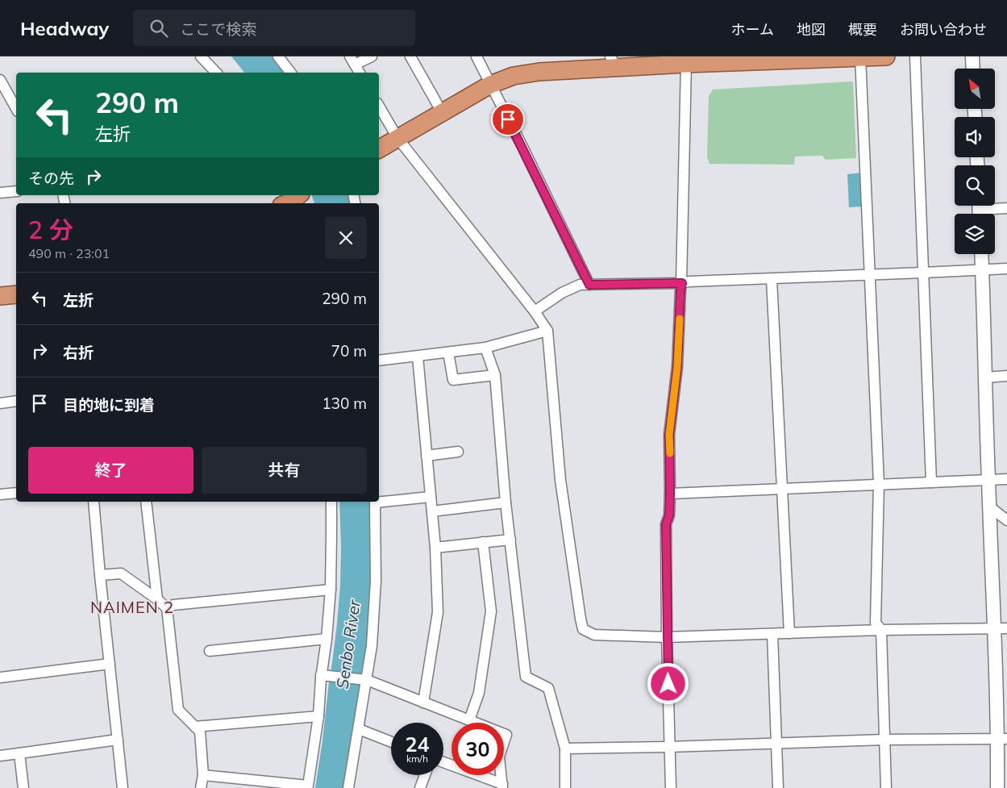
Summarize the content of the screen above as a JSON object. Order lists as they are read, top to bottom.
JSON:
{
  "districts": ["NAIMEN 2"],
  "water": ["Senbo River"],
  "north": "top left",
  "page": {
    "header": "Headway",
    "search": "ここで検索",
    "nav": [
      "ホーム",
      "地図",
      "概要",
      "お問い合わせ"
    ],
    "turn": ["290 m", "左折"],
    "then": "その先",
    "heading": ["2 分", "490 m · 23:01"],
    "list": [
      {
        "name": "左折",
        "value": "290 m"
      },
      {
        "name": "右折",
        "value": "70 m"
      },
      {
        "name": "目的地に到着",
        "value": "130 m"
      }
    ],
    "buttons": ["終了", "共有"],
    "speed": "24 km/h",
    "limit": "30"
  }
}
